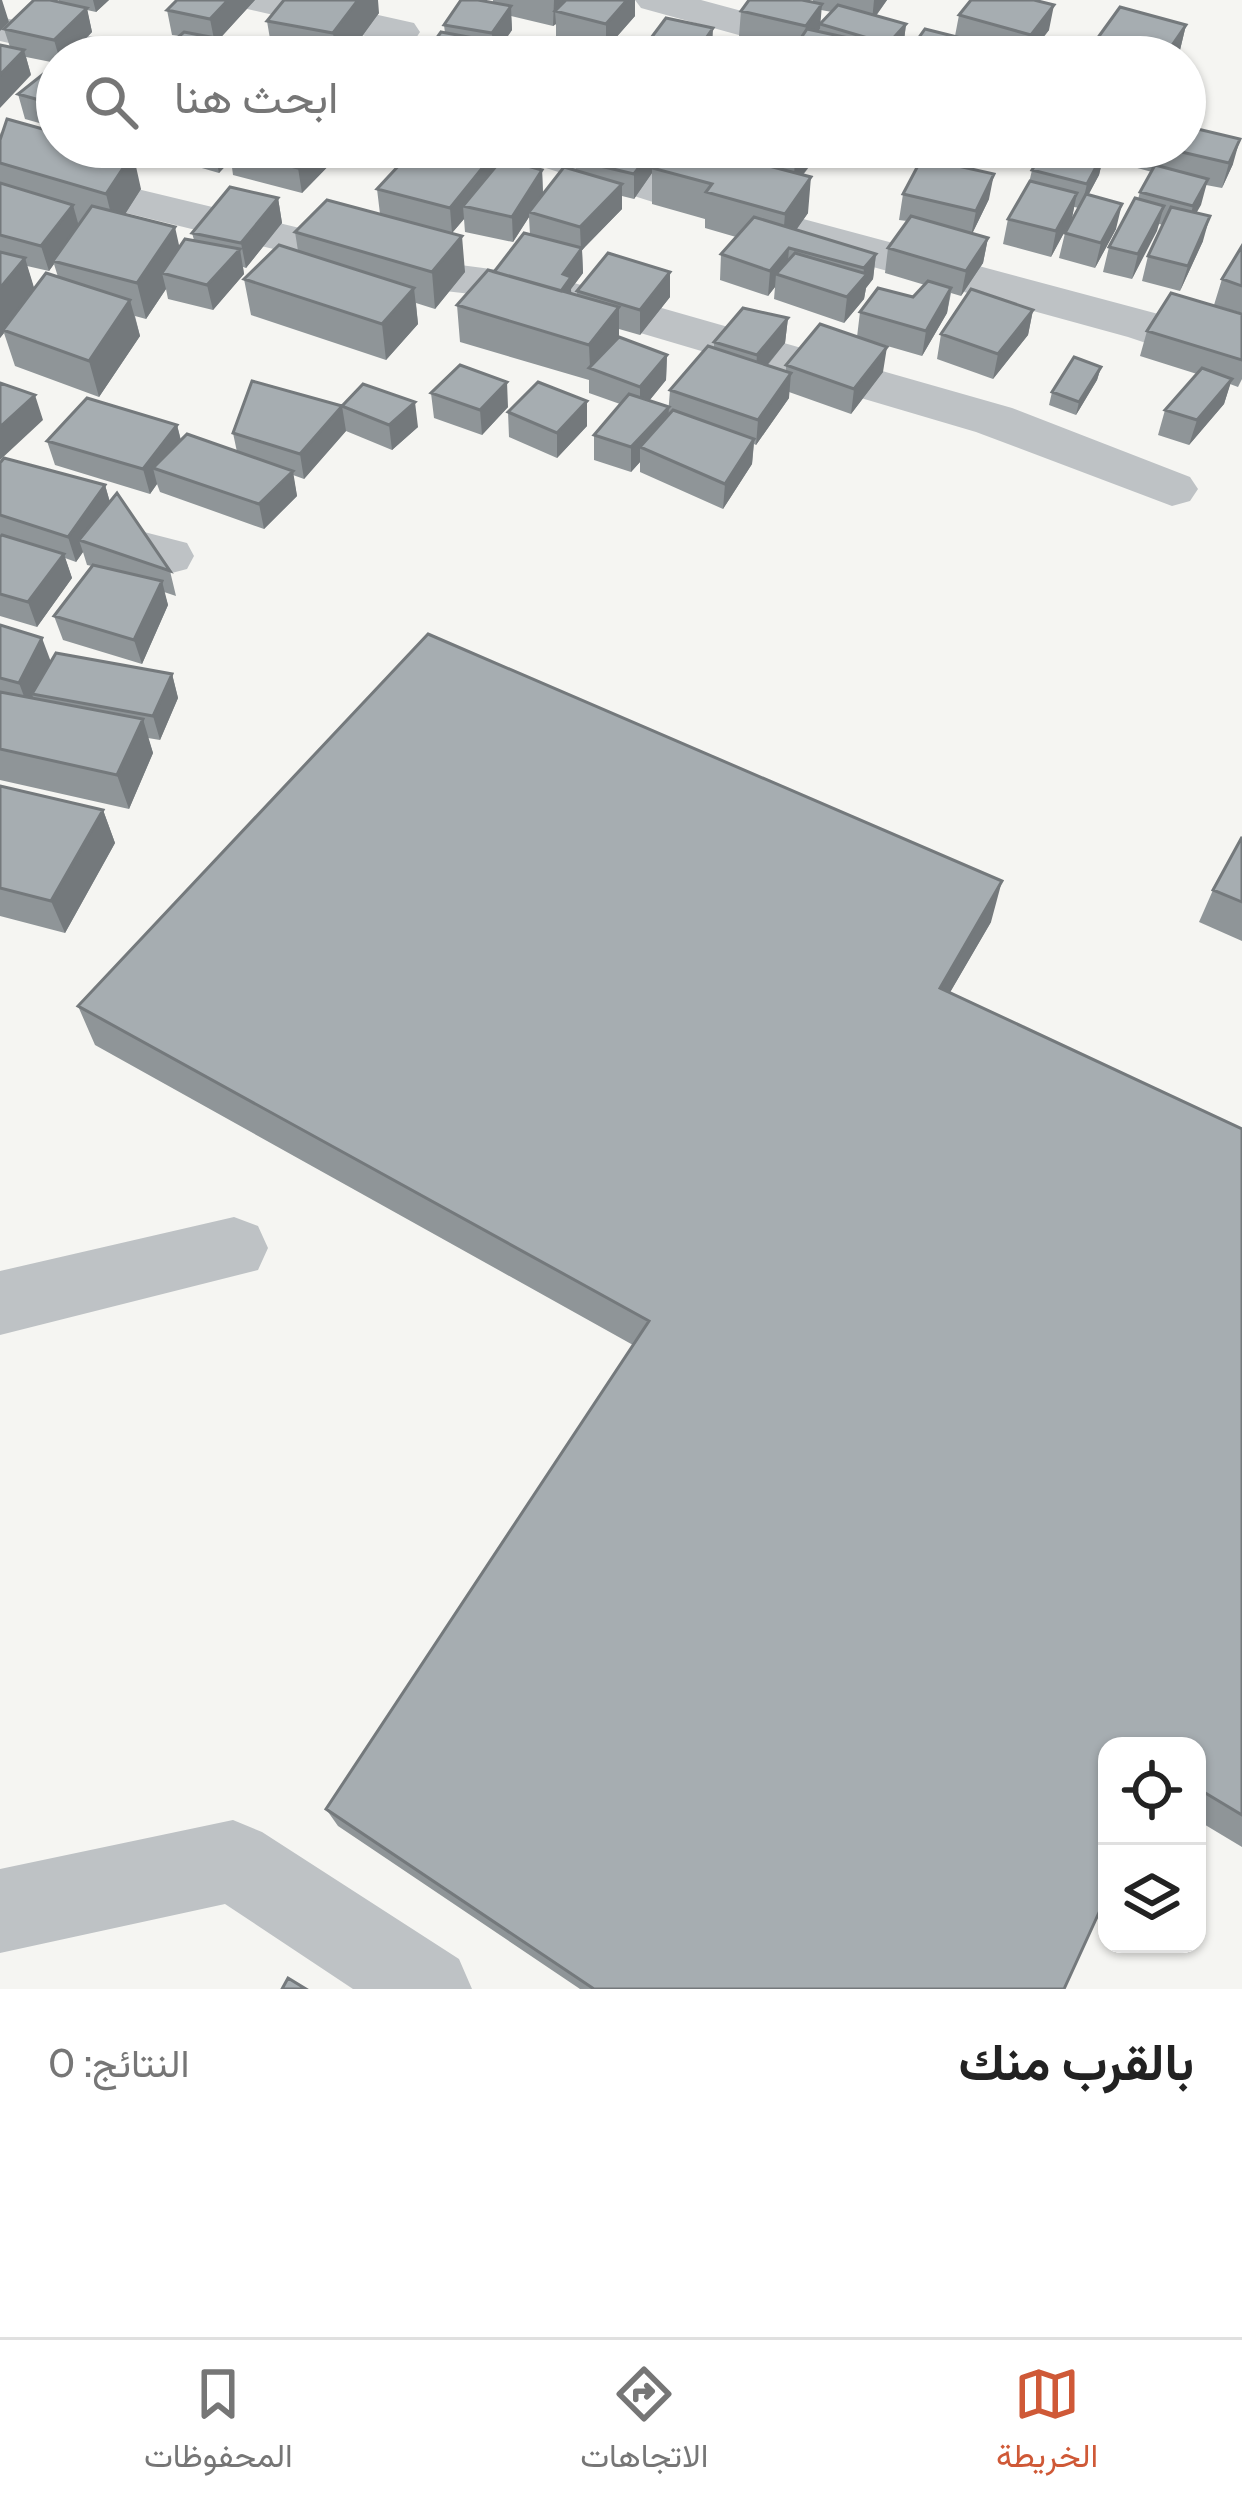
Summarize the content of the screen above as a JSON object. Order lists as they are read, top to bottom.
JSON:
{
  "page": {
    "search": "ابحث هنا",
    "heading": ["بالقرب منك", "النتائج: 0"],
    "nav": ["الخريطة", "الاتجاهات", "المحفوظات"]
  }
}
